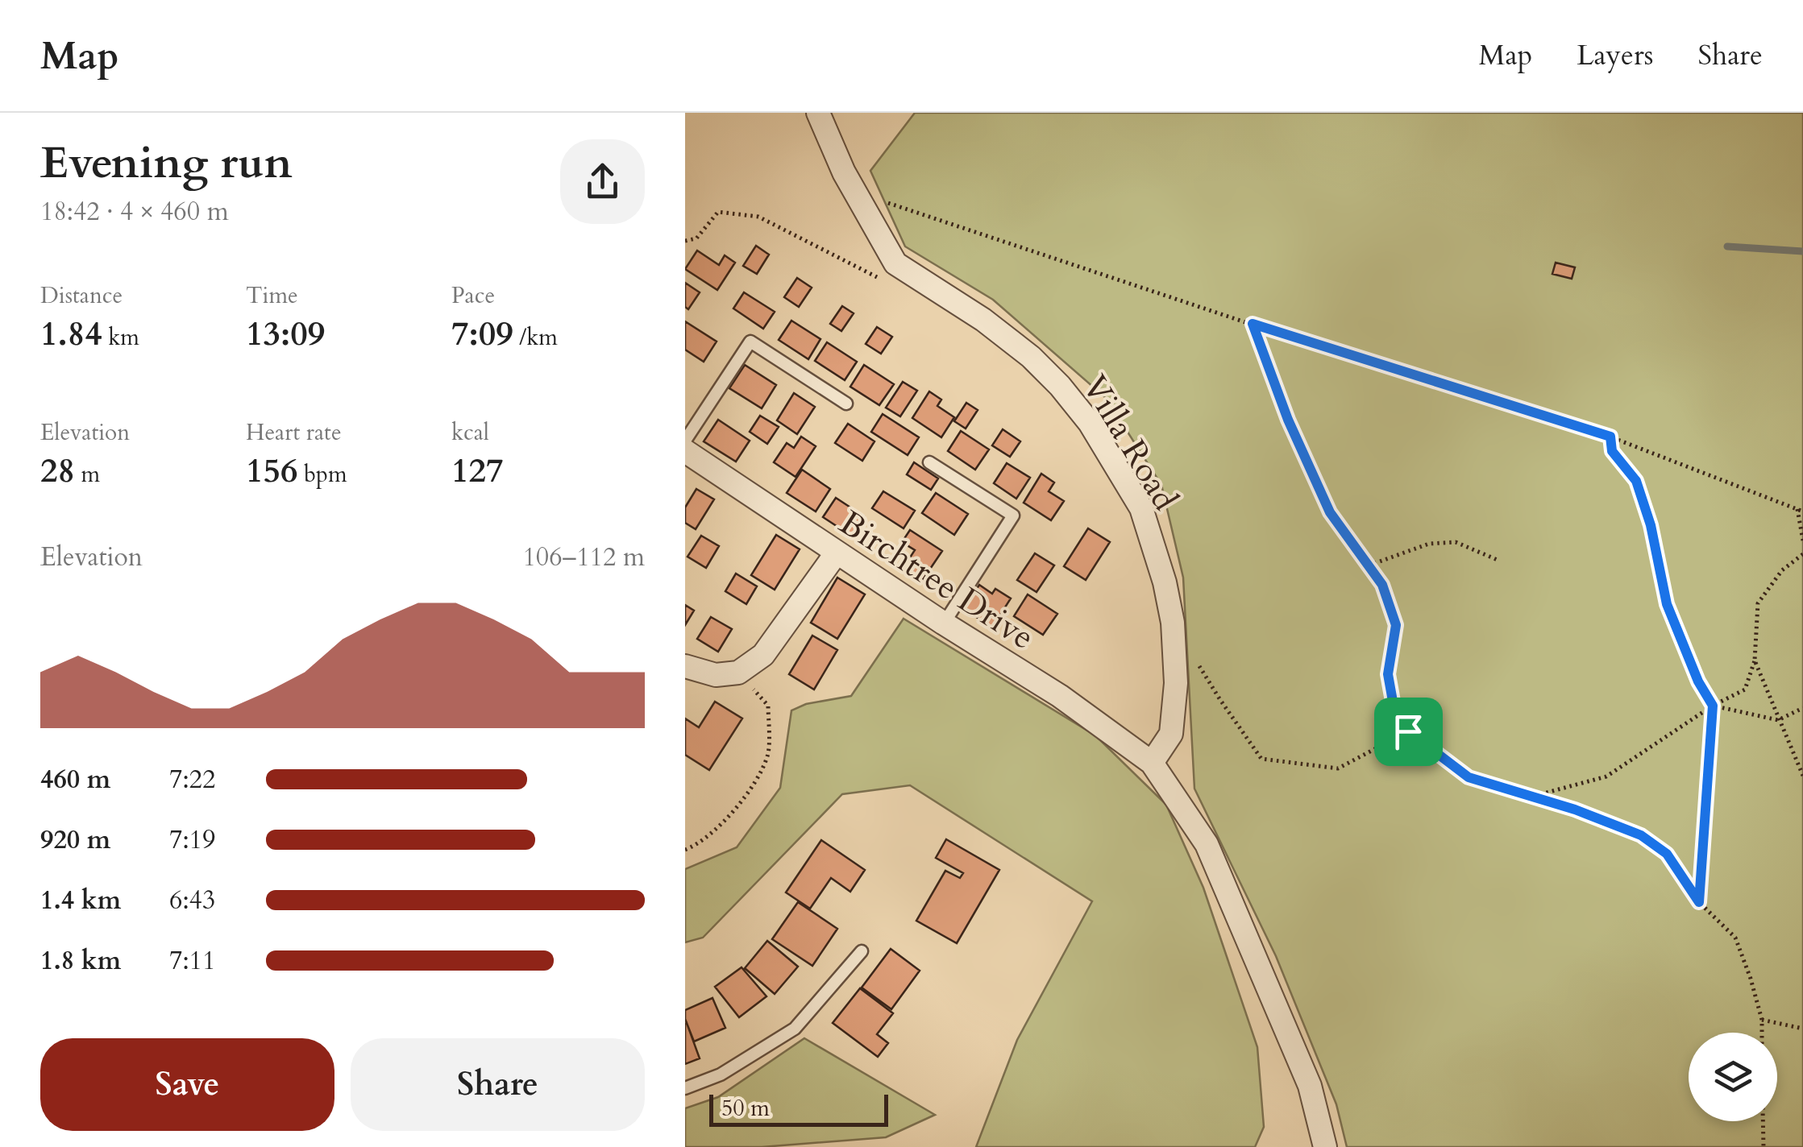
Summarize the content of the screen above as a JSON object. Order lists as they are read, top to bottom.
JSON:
{
  "streets": {
    "street": ["Villa Road", "Birchtree Drive"]
  },
  "crossings": [
    ["Villa Road", "Birchtree Drive"]
  ],
  "scale_bar": "50 m",
  "page": {
    "header": "Map",
    "nav": ["Map", "Layers", "Share"],
    "heading": ["Evening run", "18:42 · 4 × 460 m"],
    "stats": [
      ["Distance", "1.84 km"],
      ["Time", "13:09"],
      ["Pace", "7:09 /km"],
      ["Elevation", "28 m"],
      ["Heart rate", "156 bpm"],
      ["kcal", "127"]
    ],
    "chart": ["Elevation", "106–112 m"],
    "list": [
      {
        "name": "460 m",
        "note": "7:22"
      },
      {
        "name": "920 m",
        "note": "7:19"
      },
      {
        "name": "1.4 km",
        "note": "6:43"
      },
      {
        "name": "1.8 km",
        "note": "7:11"
      }
    ],
    "buttons": ["Save", "Share"],
    "scale": "50 m"
  }
}
